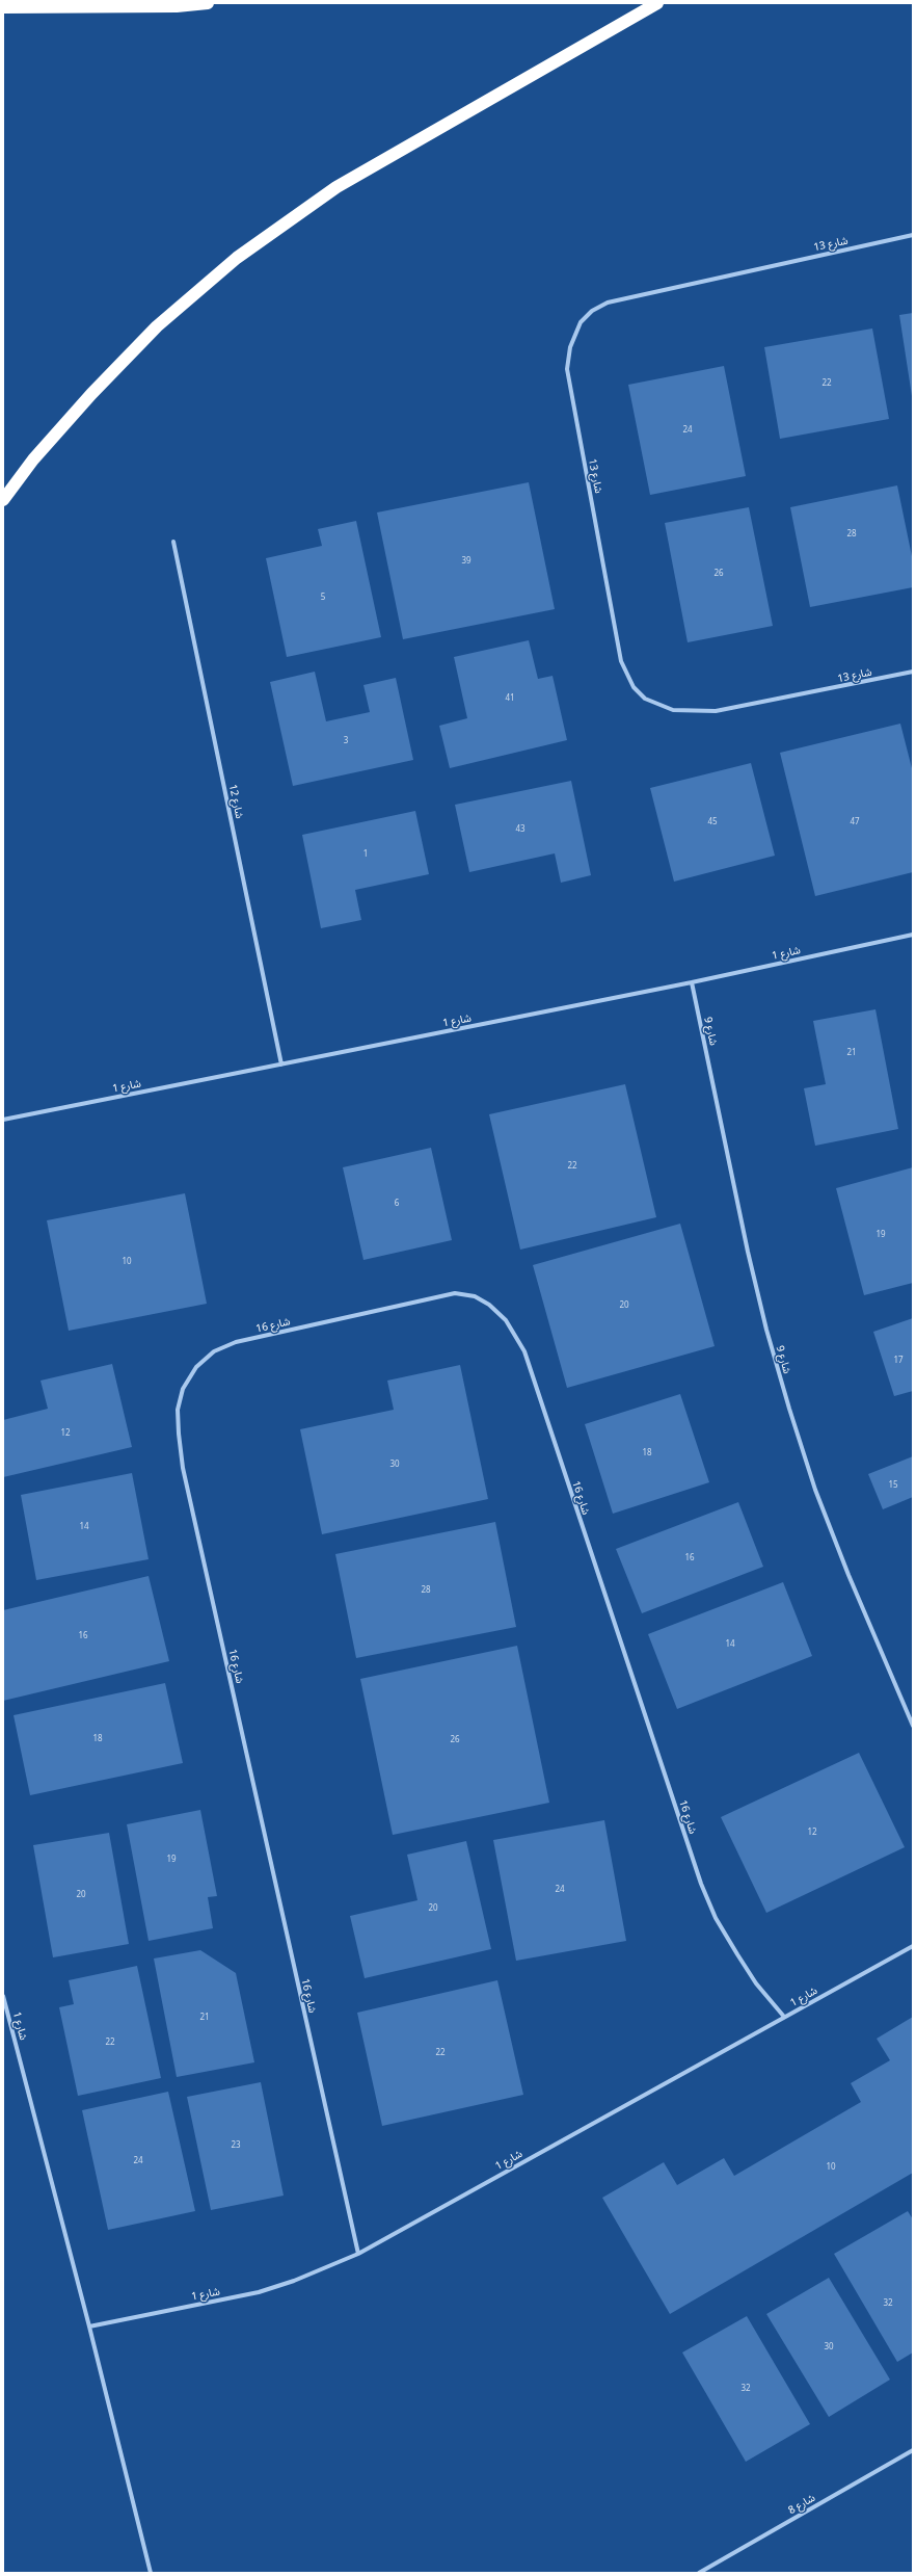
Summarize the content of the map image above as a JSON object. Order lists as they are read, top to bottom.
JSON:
{
  "streets": {
    "street": [
      "شارع 13",
      "شارع 12",
      "شارع 1",
      "شارع 9",
      "شارع 16",
      "شارع 8"
    ]
  },
  "crossings": [
    ["شارع 12", "شارع 1"],
    ["شارع 1", "شارع 9"],
    ["شارع 1", "شارع 16"]
  ],
  "house_numbers": [
    "22",
    "24",
    "28",
    "39",
    "26",
    "5",
    "41",
    "3",
    "45",
    "47",
    "43",
    "1",
    "21",
    "22",
    "6",
    "19",
    "10",
    "20",
    "17",
    "12",
    "18",
    "30",
    "15",
    "14",
    "16",
    "28",
    "16",
    "14",
    "18",
    "26",
    "12",
    "19",
    "24",
    "20",
    "20",
    "21",
    "22",
    "22",
    "23",
    "24",
    "10",
    "32",
    "30",
    "32"
  ]
}
